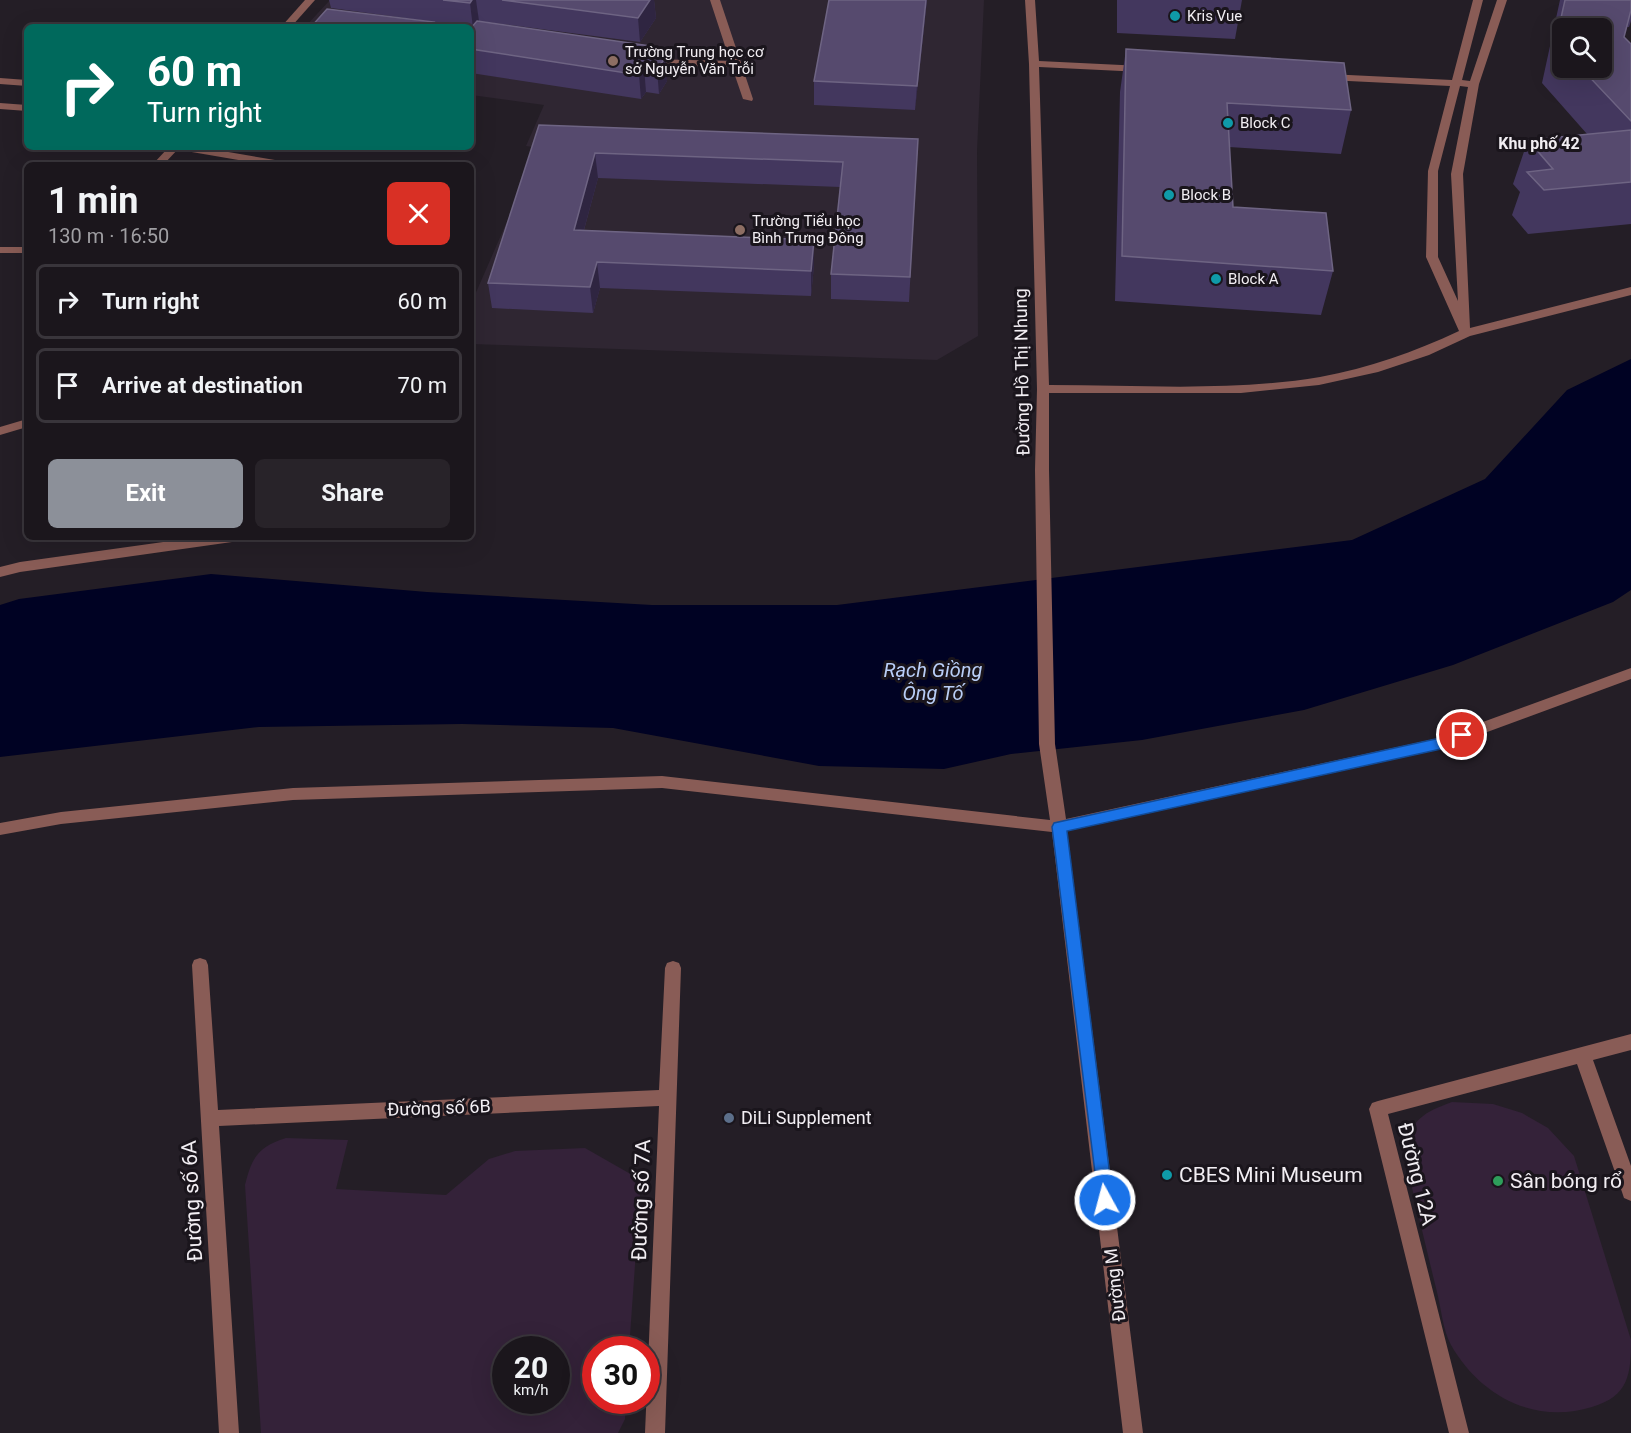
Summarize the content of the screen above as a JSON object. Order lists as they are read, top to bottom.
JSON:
{
  "streets": {
    "street": [
      "Đường Hồ Thị Nhung",
      "Đường số 6B",
      "Đường 12A",
      "Đường số 7A",
      "Đường số 6A",
      "Đường M"
    ]
  },
  "crossings": [
    ["Đường Hồ Thị Nhung", "Đường M"],
    ["Đường số 6B", "Đường số 7A"],
    ["Đường số 6B", "Đường số 6A"]
  ],
  "districts": ["Khu phố 42"],
  "water": ["Rạch Giồng Ông Tố"],
  "places": [
    "Kris Vue",
    "Trường Trung học cơ sở Nguyễn Văn Trỗi",
    "Block C",
    "Block B",
    "Trường Tiểu học Bình Trưng Đông",
    "Block A",
    "DiLi Supplement",
    "CBES Mini Museum",
    "Sân bóng rổ"
  ],
  "page": {
    "turn": ["60 m", "Turn right"],
    "heading": ["1 min", "130 m · 16:50"],
    "list": [
      {
        "name": "Turn right",
        "value": "60 m"
      },
      {
        "name": "Arrive at destination",
        "value": "70 m"
      }
    ],
    "buttons": ["Exit", "Share"],
    "speed": "20 km/h",
    "limit": "30"
  }
}
